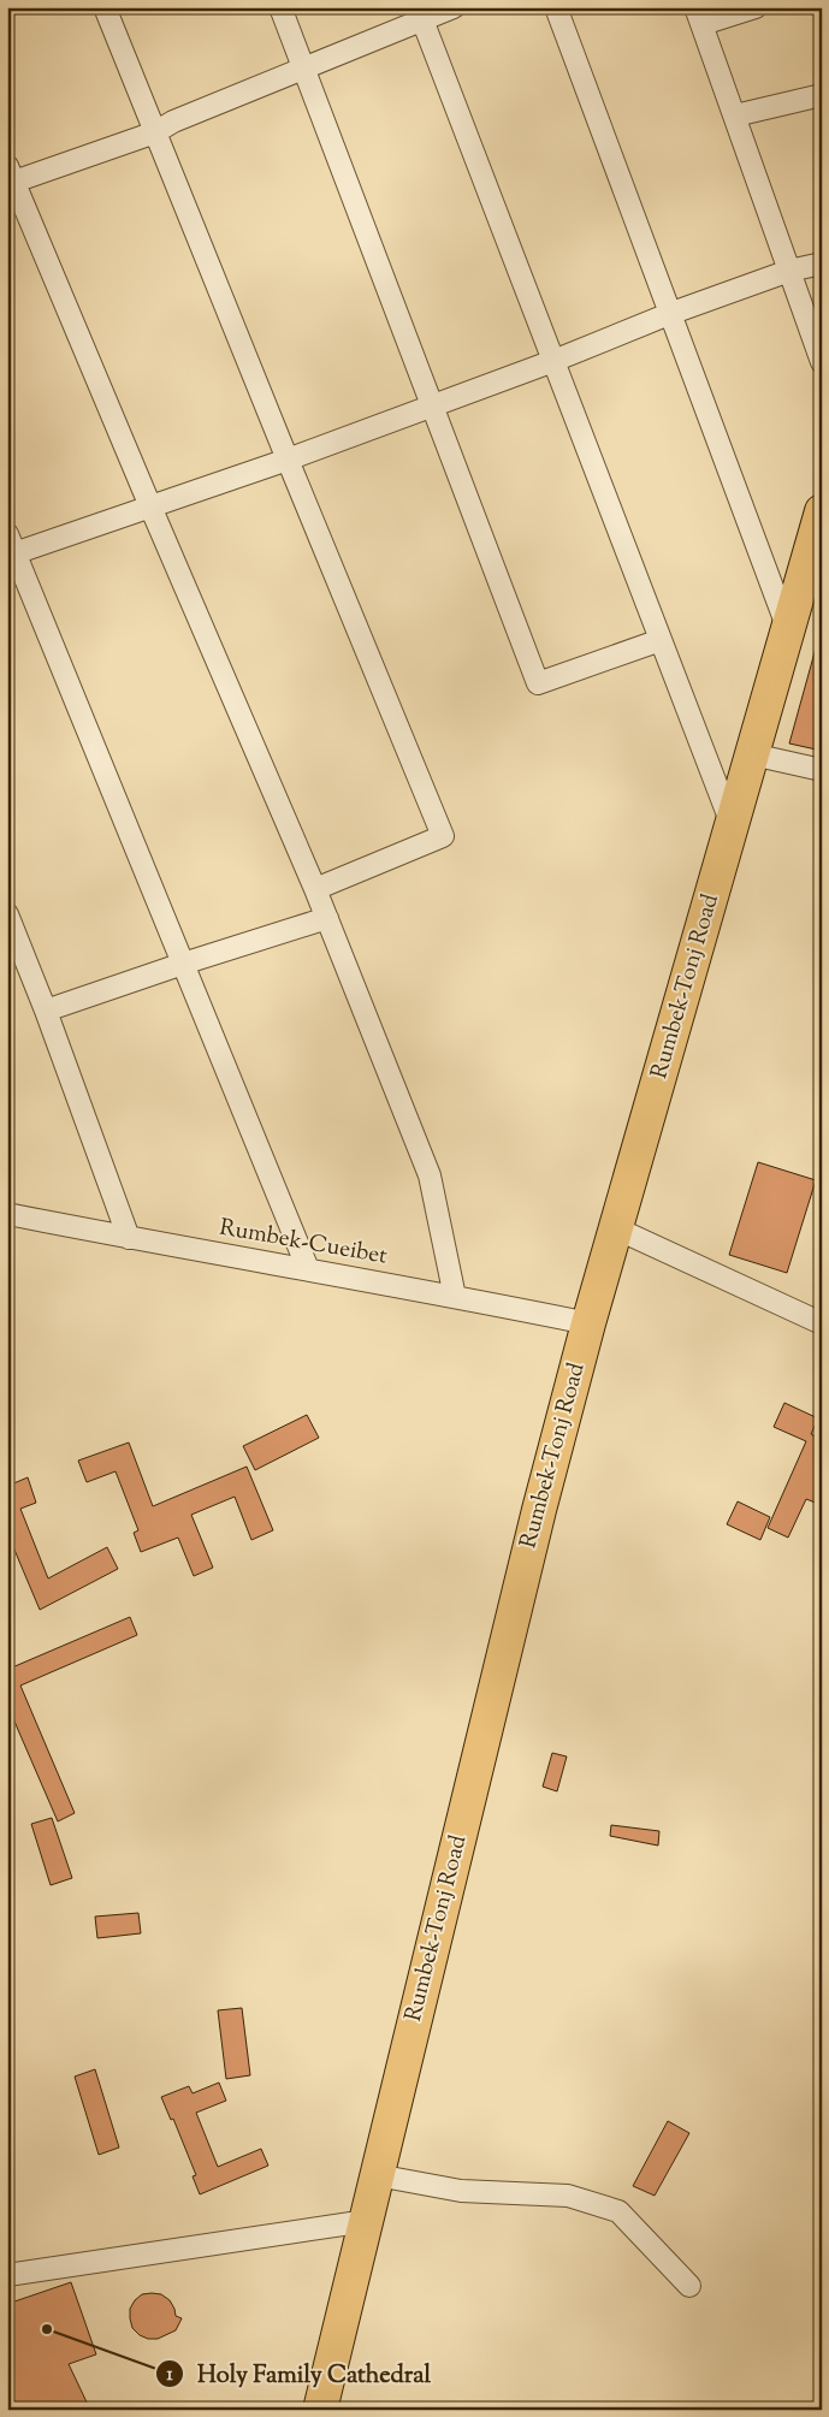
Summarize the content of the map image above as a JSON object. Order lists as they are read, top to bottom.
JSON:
{
  "streets": {
    "main road": ["Rumbek-Tonj Road"],
    "street": ["Rumbek-Cueibet"]
  },
  "crossings": [
    ["Rumbek-Tonj Road", "Rumbek-Cueibet"]
  ],
  "places": ["Holy Family Cathedral"]
}
